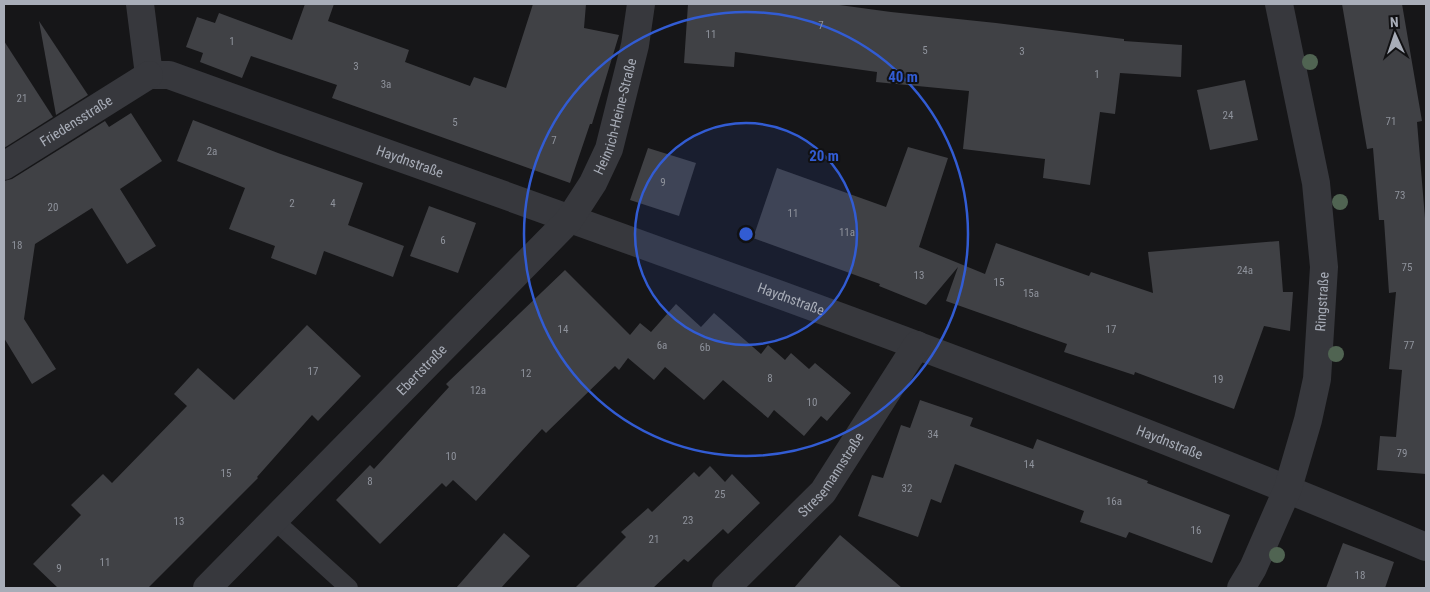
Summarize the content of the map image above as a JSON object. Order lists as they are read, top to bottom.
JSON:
{
  "streets": {
    "street": [
      "Heinrich-Heine-Straße",
      "Friedensstraße",
      "Haydnstraße",
      "Ringstraße",
      "Ebertstraße",
      "Stresemannstraße"
    ]
  },
  "crossings": [
    ["Heinrich-Heine-Straße", "Haydnstraße"],
    ["Heinrich-Heine-Straße", "Ebertstraße"],
    ["Friedensstraße", "Haydnstraße"],
    ["Haydnstraße", "Ringstraße"],
    ["Haydnstraße", "Ebertstraße"],
    ["Haydnstraße", "Stresemannstraße"]
  ],
  "house_numbers": [
    "7",
    "11",
    "1",
    "5",
    "3",
    "3",
    "1",
    "3a",
    "21",
    "24",
    "71",
    "5",
    "7",
    "2a",
    "9",
    "73",
    "2",
    "4",
    "20",
    "11",
    "11a",
    "6",
    "18",
    "75",
    "24a",
    "13",
    "15",
    "15a",
    "14",
    "17",
    "6a",
    "77",
    "6b",
    "17",
    "12",
    "8",
    "19",
    "12a",
    "10",
    "34",
    "79",
    "10",
    "14",
    "15",
    "8",
    "32",
    "25",
    "16a",
    "23",
    "13",
    "16",
    "21",
    "11",
    "9",
    "18"
  ],
  "north": "top",
  "rings": ["40 m", "20 m"]
}
